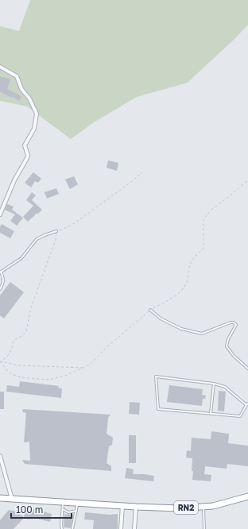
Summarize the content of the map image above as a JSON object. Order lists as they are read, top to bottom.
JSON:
{
  "streets": {
    "highway": ["RN2"]
  },
  "scale_bar": "100 m"
}
